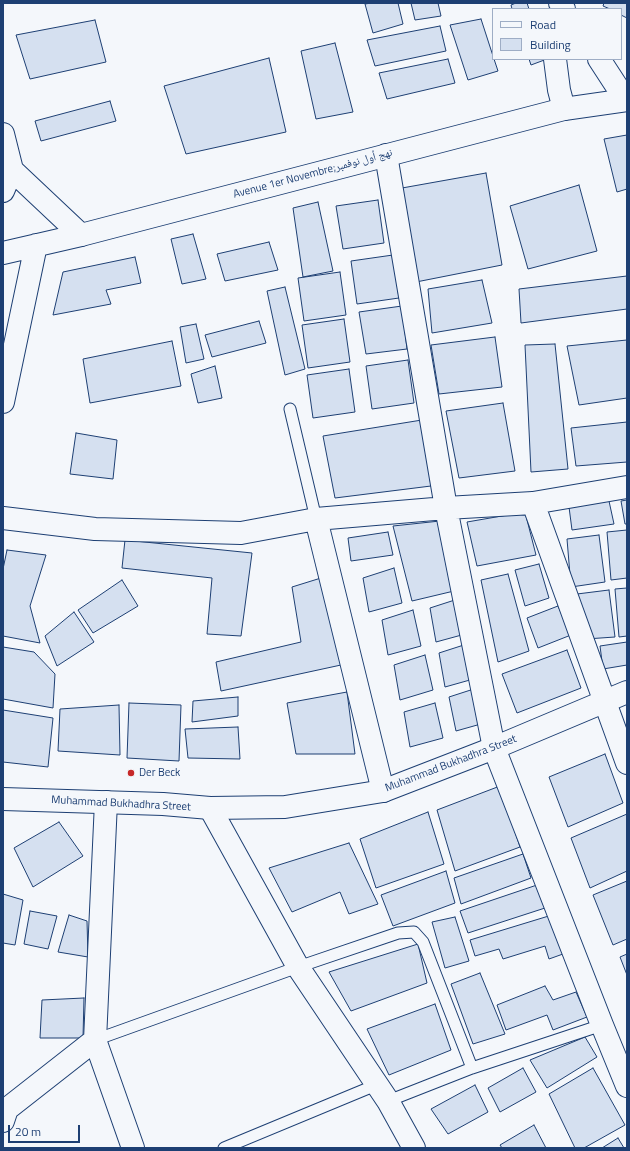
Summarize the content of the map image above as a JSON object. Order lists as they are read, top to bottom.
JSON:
{
  "streets": {
    "street": ["Avenue 1er Novembre;نهج أول نوفمبر", "Muhammad Bukhadhra Street"]
  },
  "places": ["Der Beck"],
  "legend": ["Road", "Building"],
  "scale_bar": "20 m"
}
